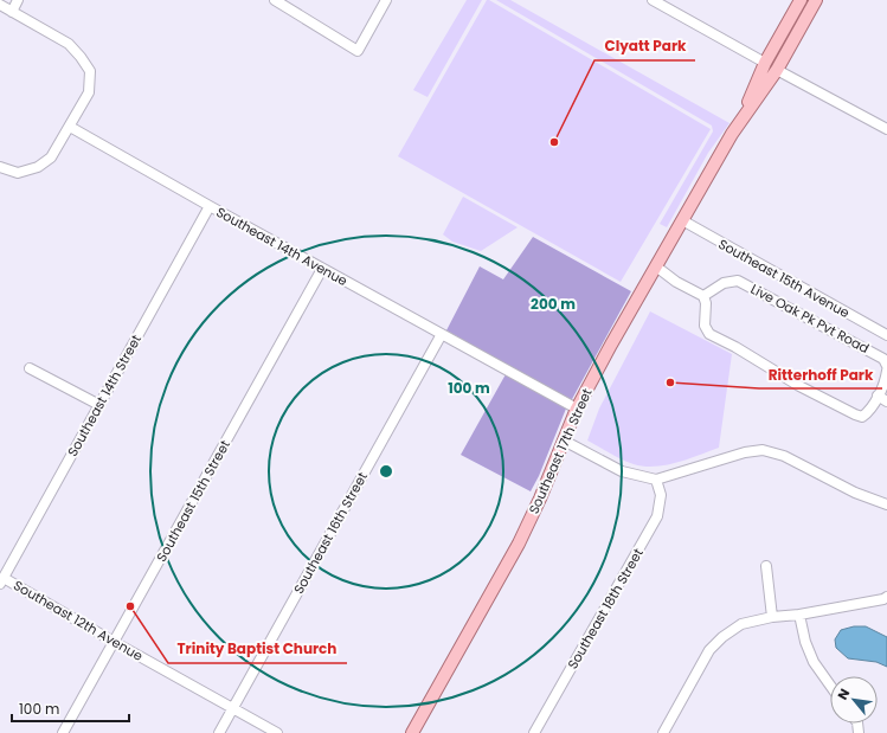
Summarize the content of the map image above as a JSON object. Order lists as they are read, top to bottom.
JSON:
{
  "streets": {
    "main road": ["Southeast 17th Street"],
    "street": [
      "Southeast 14th Avenue",
      "Southeast 15th Avenue",
      "Live Oak Pk Pvt Road",
      "Southeast 14th Street",
      "Southeast 15th Street",
      "Southeast 16th Street",
      "Southeast 18th Street",
      "Southeast 12th Avenue"
    ]
  },
  "crossings": [
    ["Southeast 14th Avenue", "Southeast 14th Street"],
    ["Southeast 14th Avenue", "Southeast 17th Street"],
    ["Southeast 14th Avenue", "Southeast 15th Street"],
    ["Southeast 14th Avenue", "Southeast 16th Street"],
    ["Southeast 15th Avenue", "Southeast 17th Street"],
    ["Southeast 14th Street", "Southeast 12th Avenue"],
    ["Southeast 15th Street", "Southeast 12th Avenue"],
    ["Southeast 16th Street", "Southeast 12th Avenue"]
  ],
  "places": ["Clyatt Park", "Ritterhoff Park", "Trinity Baptist Church"],
  "scale_bar": "100 m",
  "north": "top left",
  "rings": ["200 m", "100 m"]
}
